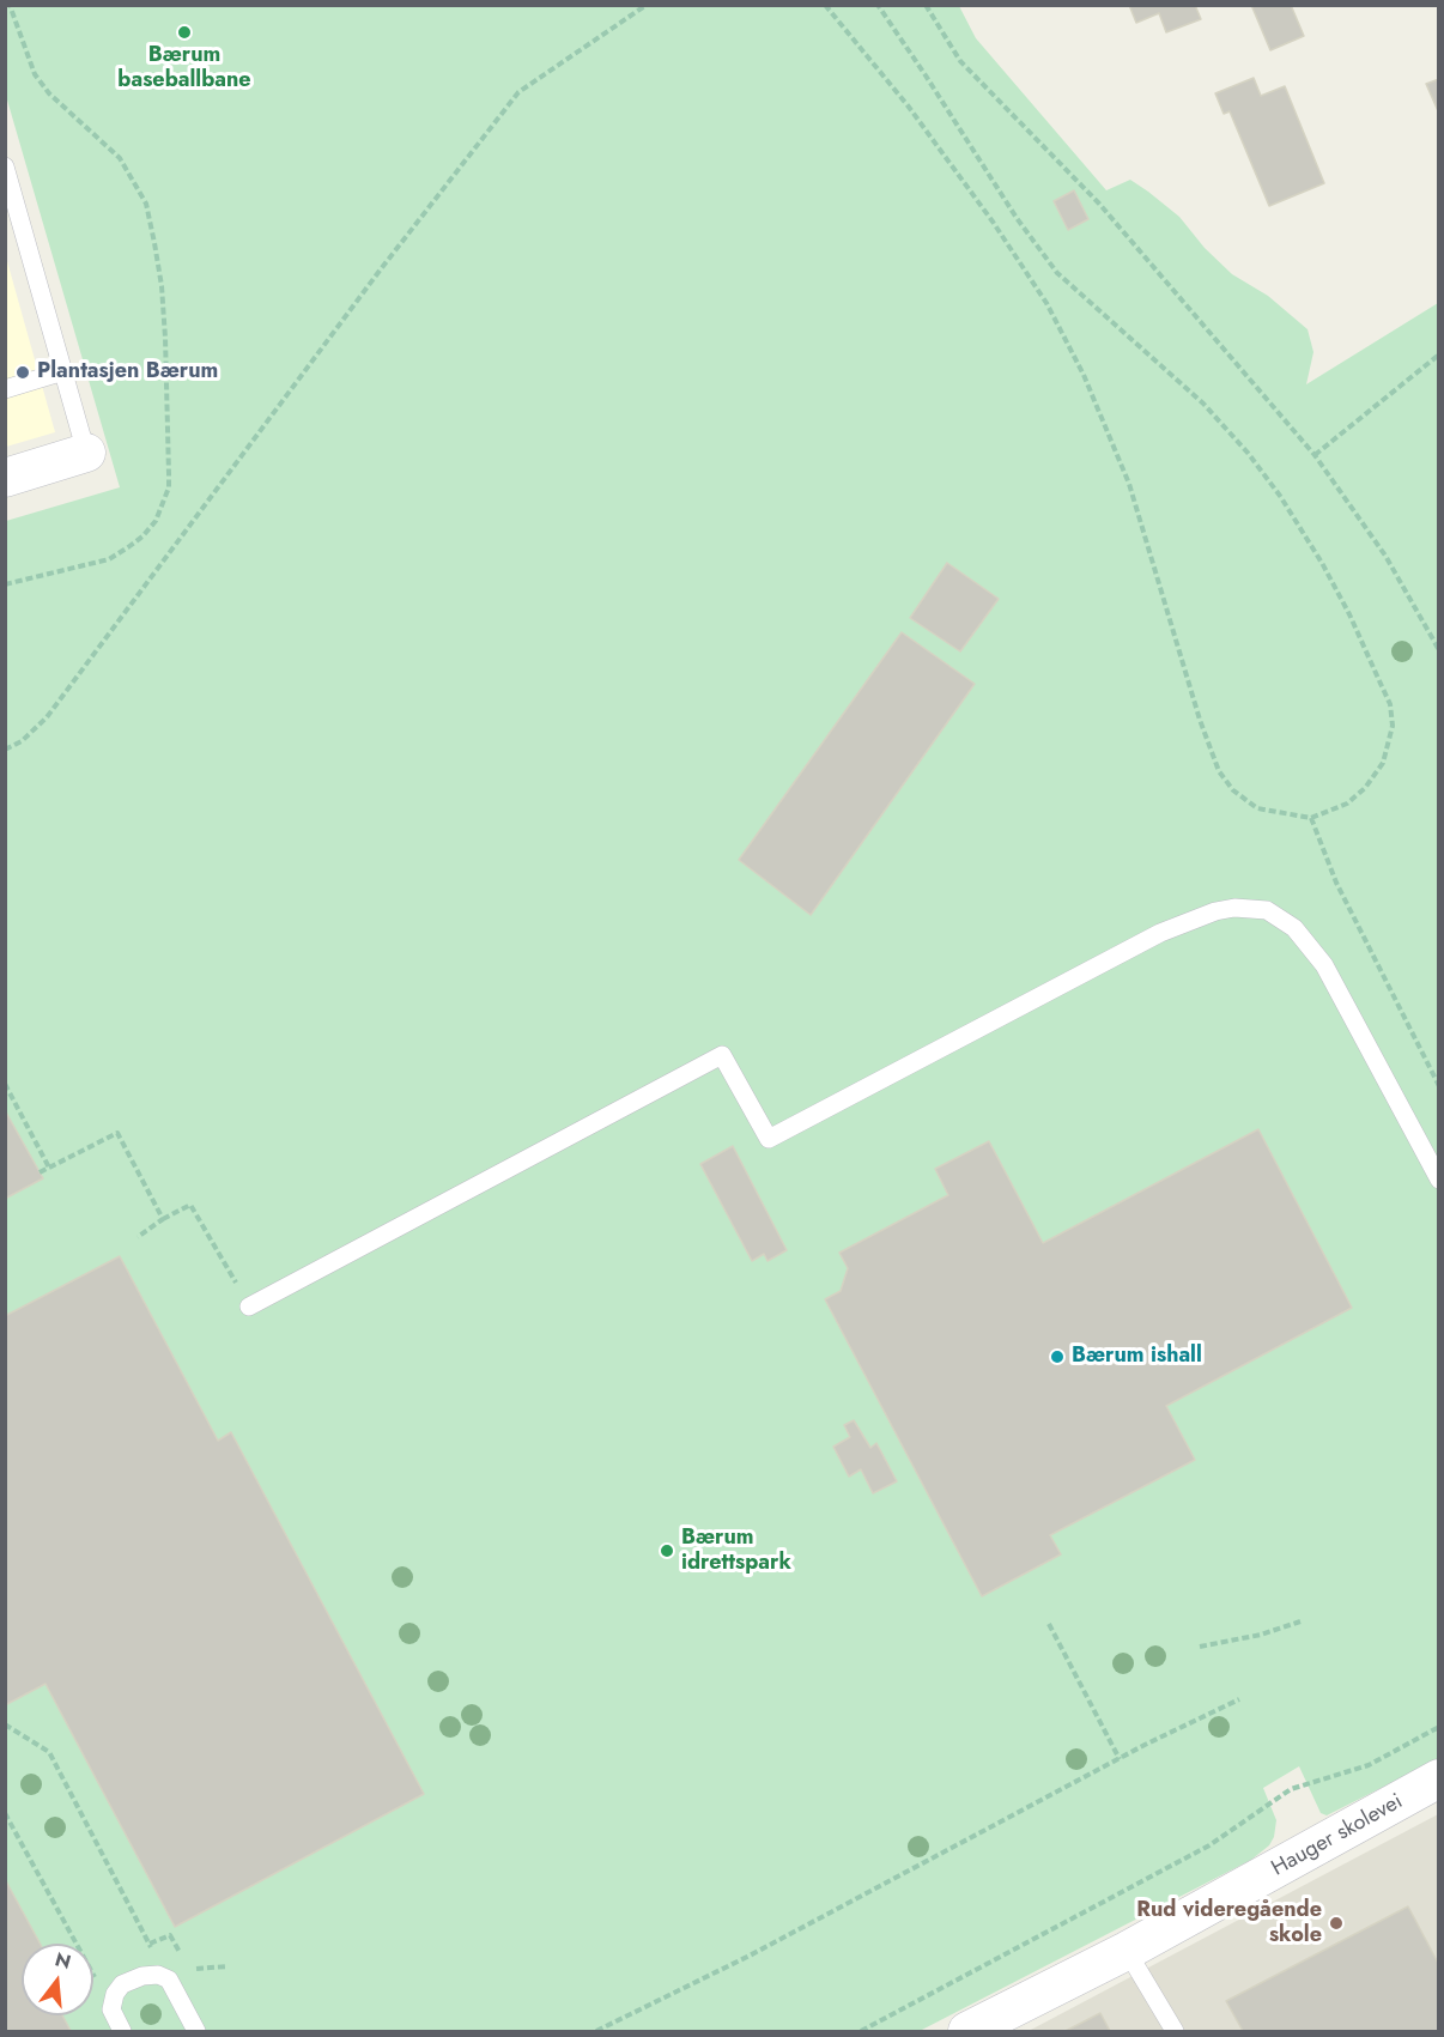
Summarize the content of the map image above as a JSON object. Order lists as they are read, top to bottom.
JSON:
{
  "streets": {
    "street": ["Hauger skolevei"]
  },
  "places": [
    "Bærum baseballbane",
    "Plantasjen Bærum",
    "Bærum ishall",
    "Bærum idrettspark",
    "Rud videregående skole"
  ],
  "north": "top"
}
